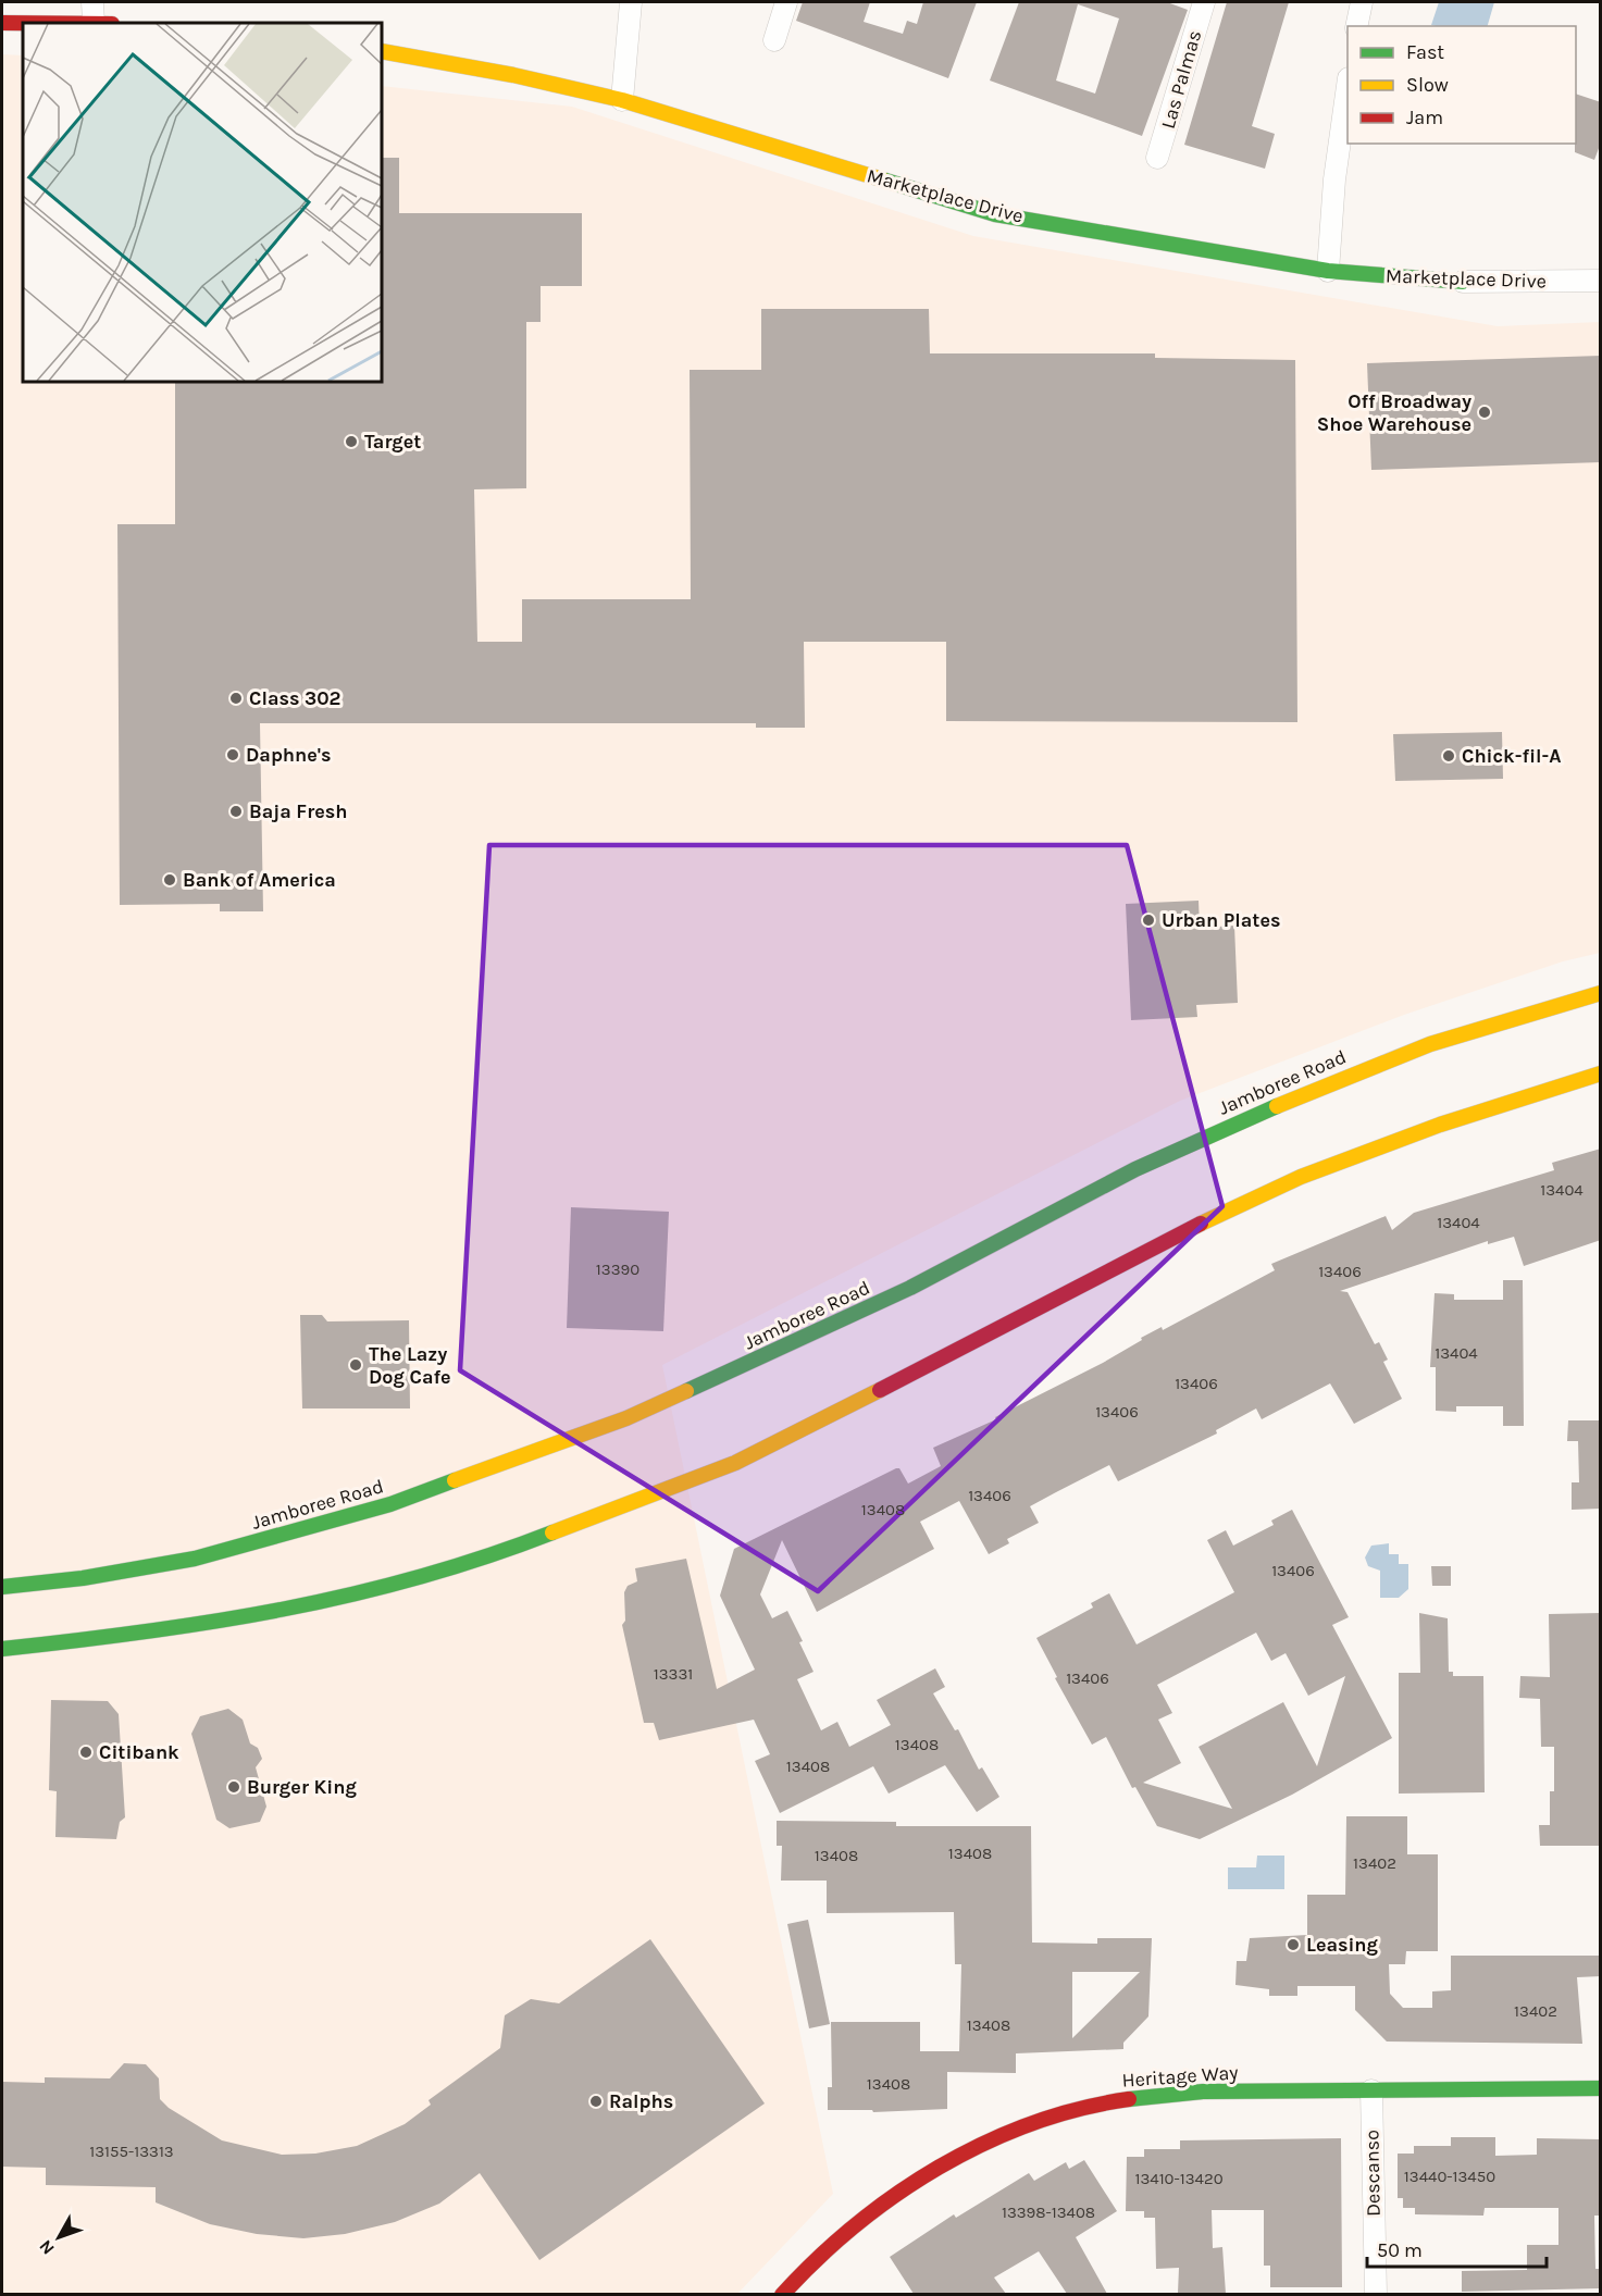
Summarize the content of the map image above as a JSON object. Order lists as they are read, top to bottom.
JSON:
{
  "streets": {
    "main road": ["Marketplace Drive", "Jamboree Road", "Heritage Way"],
    "street": ["Las Palmas", "Descanso"]
  },
  "crossings": [
    ["Heritage Way", "Descanso"]
  ],
  "places": [
    "Off Broadway Shoe Warehouse",
    "Target",
    "Class 302",
    "Daphne's",
    "Chick-fil-A",
    "Baja Fresh",
    "Bank of America",
    "Urban Plates",
    "The Lazy Dog Cafe",
    "Citibank",
    "Burger King",
    "Leasing",
    "Ralphs"
  ],
  "house_numbers": [
    "13404",
    "13404",
    "13390",
    "13406",
    "13404",
    "13406",
    "13406",
    "13406",
    "13408",
    "13406",
    "13331",
    "13406",
    "13408",
    "13408",
    "13408",
    "13408",
    "13402",
    "13402",
    "13408",
    "13408",
    "13155-13313",
    "13440-13450",
    "13410-13420",
    "13398-13408"
  ],
  "legend": ["Fast", "Slow", "Jam"],
  "scale_bar": "50 m",
  "north": "bottom left"
}
